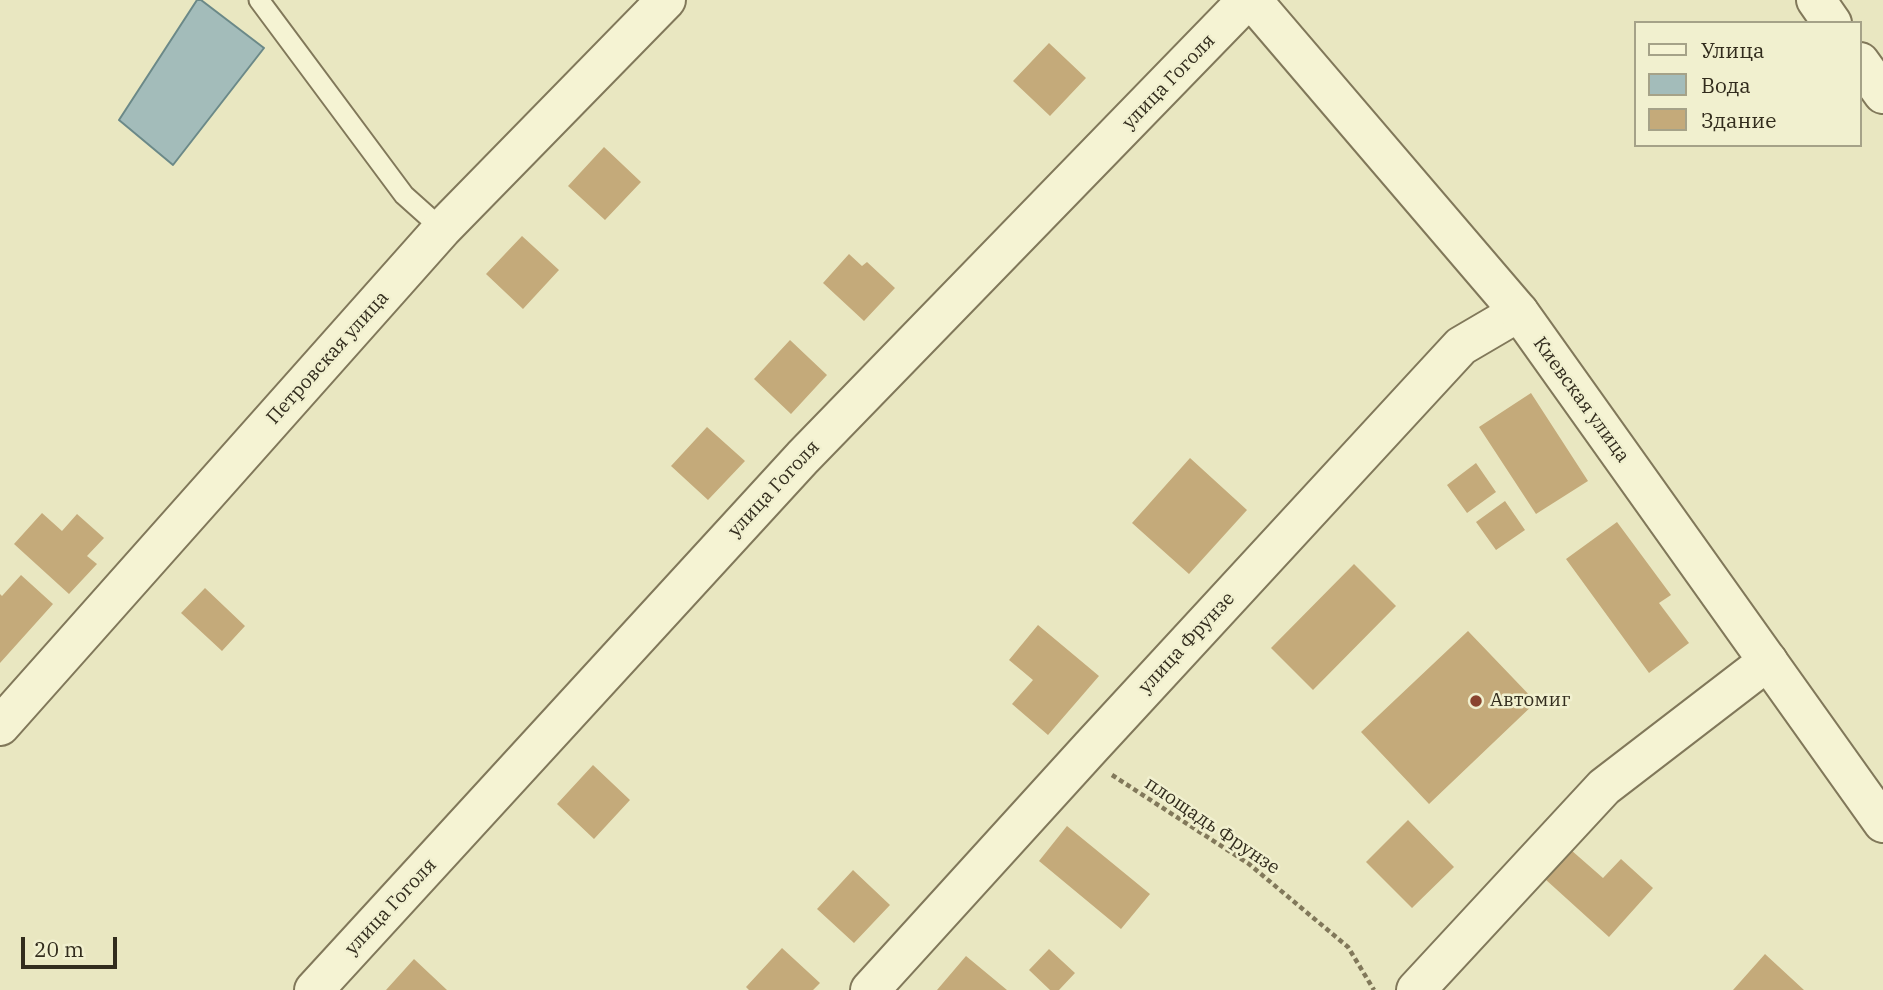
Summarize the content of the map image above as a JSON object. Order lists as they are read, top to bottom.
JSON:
{
  "streets": {
    "street": [
      "улица Гоголя",
      "Петровская улица",
      "Киевская улица",
      "улица Фрунзе"
    ],
    "path": ["площадь Фрунзе"]
  },
  "crossings": [
    ["улица Гоголя", "Киевская улица"],
    ["Киевская улица", "улица Фрунзе"],
    ["улица Фрунзе", "площадь Фрунзе"]
  ],
  "places": ["Автомиг"],
  "legend": ["Улица", "Вода", "Здание"],
  "scale_bar": "20 m"
}
